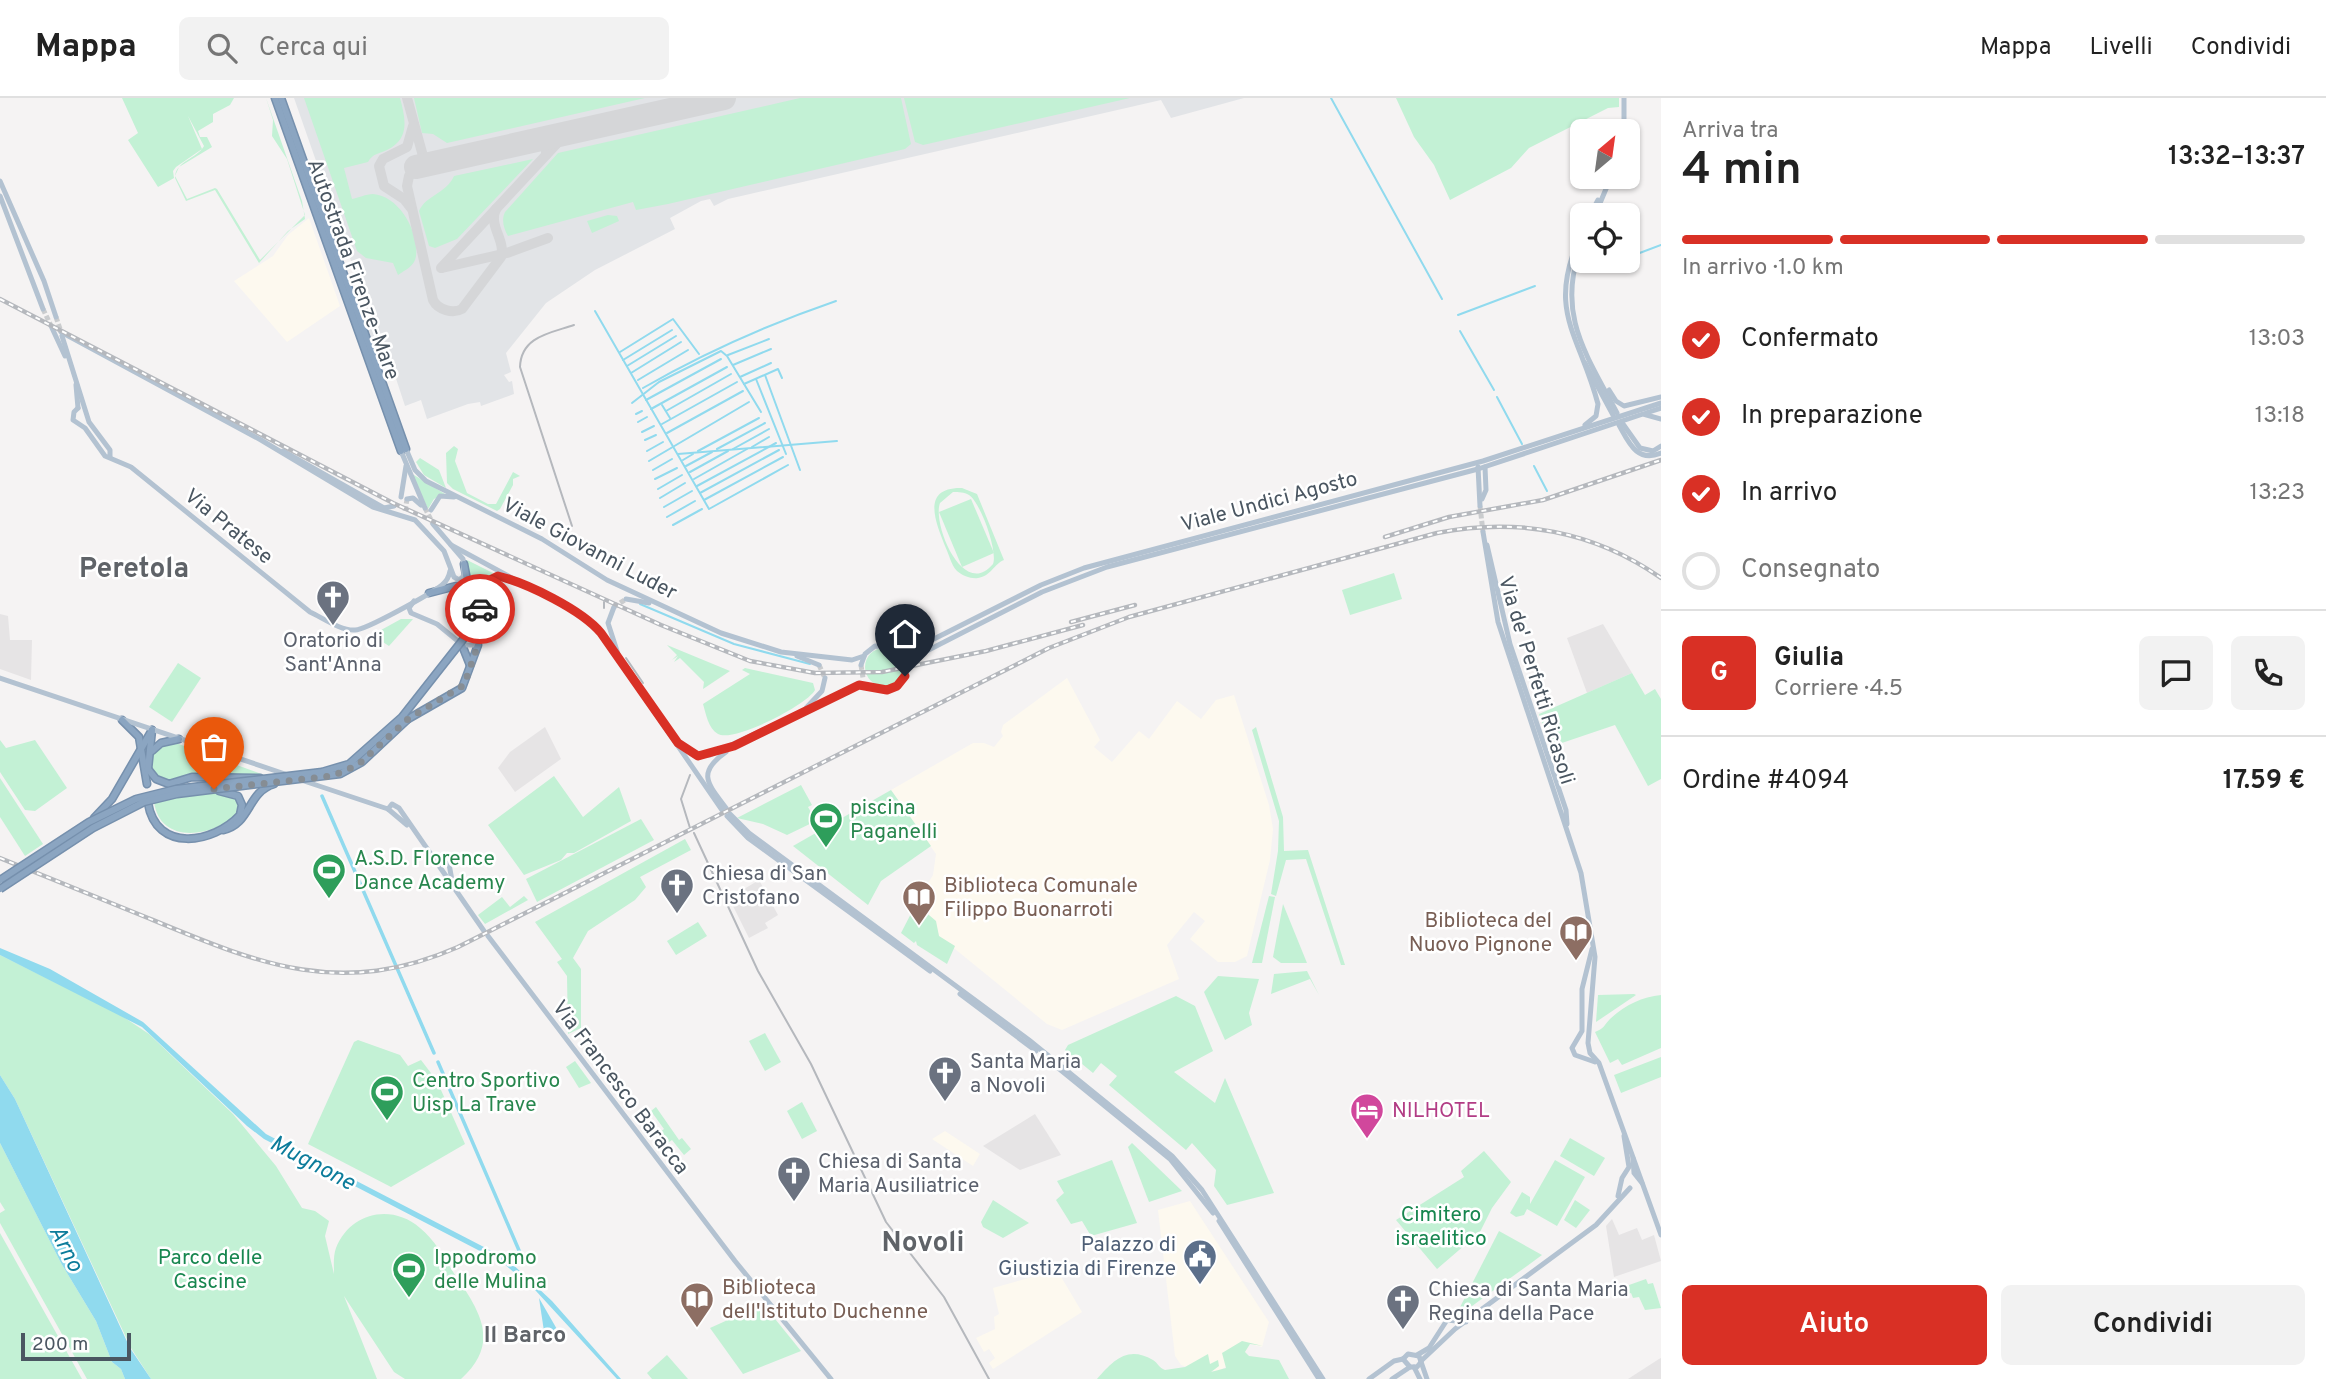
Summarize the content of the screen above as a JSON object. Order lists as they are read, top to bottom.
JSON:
{
  "streets": {
    "highway": ["Autostrada Firenze-Mare"],
    "main road": [
      "Viale Undici Agosto",
      "Via Pratese",
      "Viale Giovanni Luder",
      "Via de' Perfetti Ricasoli",
      "Via Francesco Baracca"
    ]
  },
  "crossings": [
    ["Autostrada Firenze-Mare", "Viale Giovanni Luder"],
    ["Viale Undici Agosto", "Viale Giovanni Luder"]
  ],
  "districts": ["Peretola", "Novoli", "Il Barco"],
  "water": ["Mugnone", "Arno"],
  "parks": ["Cimitero israelitico", "Parco delle Cascine"],
  "places": {
    "church": [
      "Oratorio di Sant'Anna",
      "Chiesa di San Cristofano",
      "Santa Maria a Novoli",
      "Chiesa di Santa Maria Ausiliatrice",
      "Chiesa di Santa Maria Regina della Pace"
    ],
    "sports": [
      "piscina Paganelli",
      "A.S.D. Florence Dance Academy",
      "Centro Sportivo Uisp La Trave",
      "Ippodromo delle Mulina"
    ],
    "library": ["Biblioteca Comunale Filippo Buonarroti", "Biblioteca del Nuovo Pignone", "Biblioteca dell'Istituto Duchenne"],
    "hotel": ["NILHOTEL"],
    "public building": ["Palazzo di Giustizia di Firenze"]
  },
  "scale_bar": "200 m",
  "north": "top right",
  "page": {
    "header": "Mappa",
    "search": "Cerca qui",
    "nav": ["Mappa", "Livelli", "Condividi"],
    "heading": ["4 min", "Arriva tra", "13:32–13:37"],
    "panel": [
      "Giulia",
      "Corriere · 4.5",
      "Ordine #4094",
      "17.59 €"
    ],
    "bar": "In arrivo · 1.0 km",
    "list": [
      ["Confermato", "13:03"],
      ["In preparazione", "13:18"],
      ["In arrivo", "13:23"],
      "Consegnato"
    ],
    "round": "G",
    "buttons": ["Aiuto", "Condividi"],
    "scale": "200 m"
  }
}
